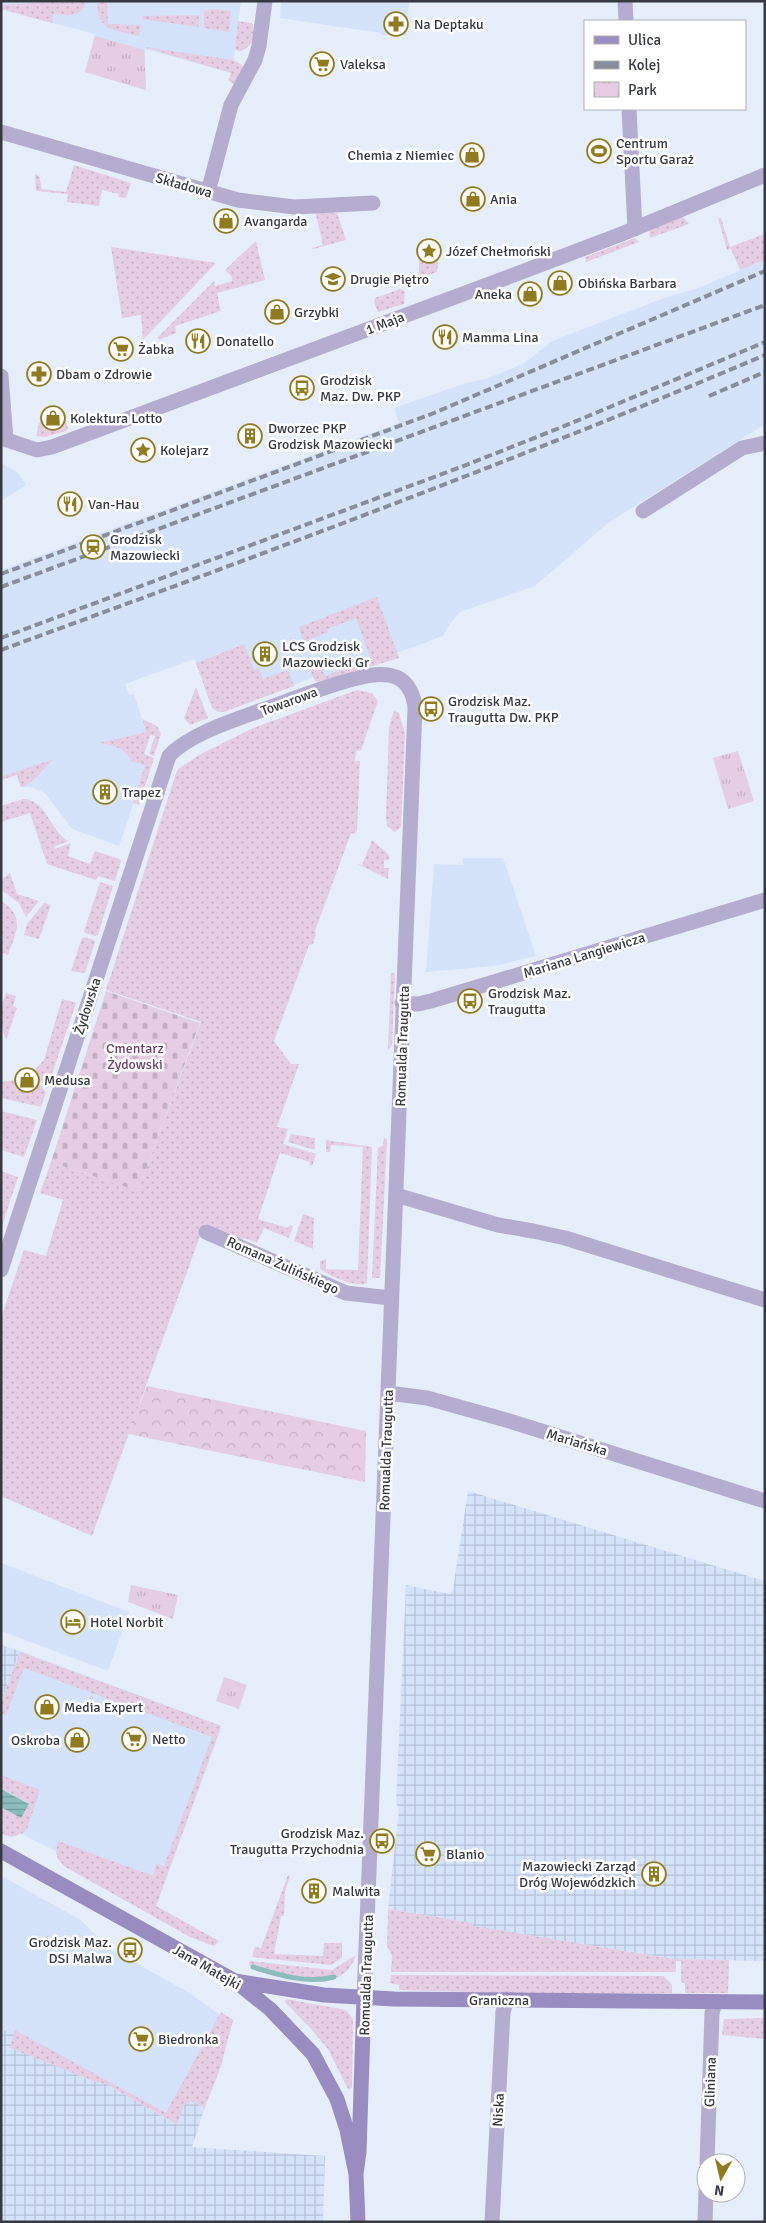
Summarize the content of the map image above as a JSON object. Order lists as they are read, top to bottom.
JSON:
{
  "streets": {
    "street": [
      "Składowa",
      "1 Maja",
      "Towarowa",
      "Mariana Langiewicza",
      "Żydowska",
      "Romualda Traugutta",
      "Romana Żulińskiego",
      "Mariańska",
      "Jana Matejki",
      "Graniczna",
      "Gliniana",
      "Niska"
    ]
  },
  "crossings": [
    ["Towarowa", "Żydowska"],
    ["Towarowa", "Romualda Traugutta"],
    ["Mariana Langiewicza", "Romualda Traugutta"],
    ["Romualda Traugutta", "Romana Żulińskiego"],
    ["Romualda Traugutta", "Mariańska"],
    ["Romualda Traugutta", "Jana Matejki"],
    ["Romualda Traugutta", "Graniczna"],
    ["Jana Matejki", "Graniczna"],
    ["Graniczna", "Gliniana"],
    ["Graniczna", "Niska"]
  ],
  "parks": ["Cmentarz Żydowski"],
  "places": {
    "pharmacy": ["Na Deptaku", "Dbam o Zdrowie"],
    "supermarket": [
      "Valeksa",
      "Żabka",
      "Netto",
      "Blanio",
      "Biedronka"
    ],
    "sports": ["Centrum Sportu Garaż"],
    "shop": [
      "Chemia z Niemiec",
      "Ania",
      "Avangarda",
      "Obińska Barbara",
      "Aneka",
      "Grzybki",
      "Kolektura Lotto",
      "Medusa",
      "Media Expert",
      "Oskroba"
    ],
    "place": ["Józef Chełmoński", "Kolejarz"],
    "school or university": ["Drugie Piętro"],
    "restaurant": ["Mamma Lina", "Donatello", "Van-Hau"],
    "bus stop": [
      "Grodzisk Maz. Dw. PKP",
      "Grodzisk Maz. Traugutta Dw. PKP",
      "Grodzisk Maz. Traugutta",
      "Grodzisk Maz. Traugutta Przychodnia",
      "Grodzisk Maz. DSI Malwa"
    ],
    "building": [
      "Dworzec PKP Grodzisk Mazowiecki",
      "LCS Grodzisk Mazowiecki Gr",
      "Trapez",
      "Mazowiecki Zarząd Dróg Wojewódzkich",
      "Malwita"
    ],
    "station": ["Grodzisk Mazowiecki"],
    "hotel": ["Hotel Norbit"]
  },
  "legend": ["Ulica", "Kolej", "Park"],
  "north": "bottom"
}
